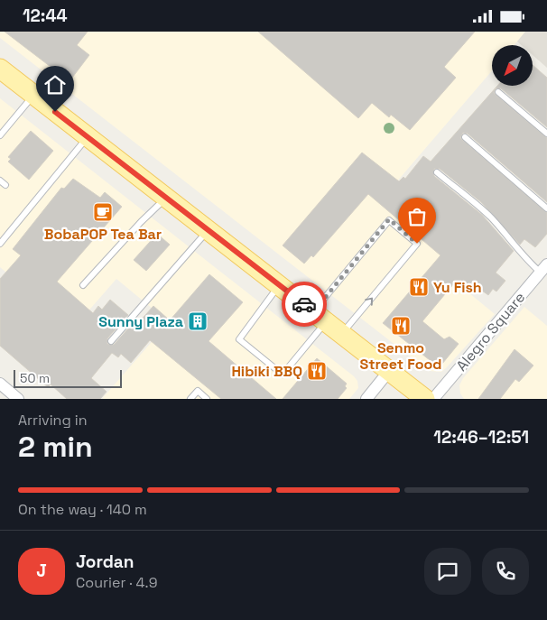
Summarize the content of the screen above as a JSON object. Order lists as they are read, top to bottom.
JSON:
{
  "streets": {
    "street": ["Alegro Square"]
  },
  "places": {
    "cafe": ["BobaPOP Tea Bar"],
    "restaurant": ["Yu Fish", "Senmo Street Food", "Hibiki BBQ"],
    "building": ["Sunny Plaza"]
  },
  "scale_bar": "50 m",
  "north": "bottom left",
  "page": {
    "status": "12:44",
    "scale": "50 m",
    "heading": ["2 min", "Arriving in", "12:46–12:51"],
    "panel": ["Jordan", "Courier · 4.9"],
    "bar": "On the way · 140 m",
    "round": "J"
  }
}
